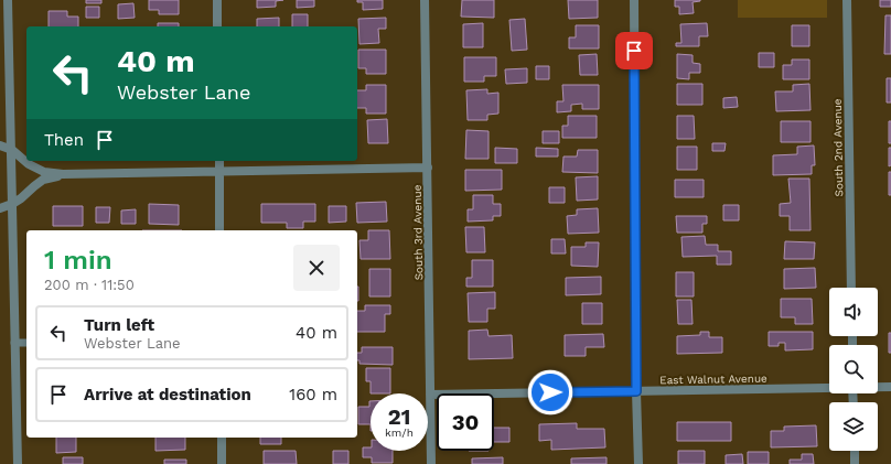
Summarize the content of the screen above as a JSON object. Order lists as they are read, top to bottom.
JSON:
{
  "streets": {
    "street": ["South 2nd Avenue", "South 3rd Avenue", "East Walnut Avenue"]
  },
  "crossings": [
    ["South 3rd Avenue", "East Walnut Avenue"]
  ],
  "page": {
    "turn": ["40 m", "Webster Lane"],
    "then": "Then",
    "heading": ["1 min", "200 m · 11:50"],
    "list": [
      {
        "name": "Turn left",
        "note": "Webster Lane",
        "value": "40 m"
      },
      {
        "name": "Arrive at destination",
        "value": "160 m"
      }
    ],
    "speed": "21 km/h",
    "limit": "30"
  }
}
